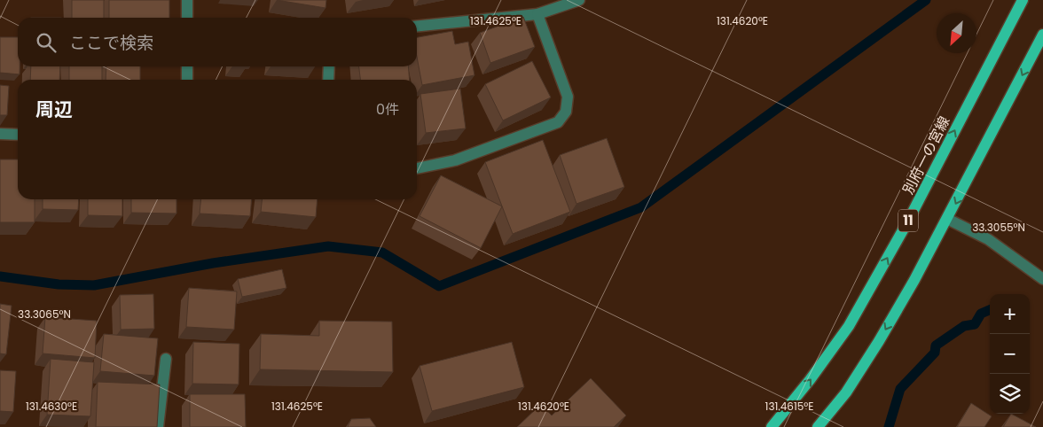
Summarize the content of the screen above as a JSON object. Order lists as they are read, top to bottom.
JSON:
{
  "streets": {
    "main road": ["別府一の宮線", "11"]
  },
  "north": "bottom left",
  "page": {
    "search": "ここで検索",
    "heading": ["周辺", "0件"],
    "map_buttons": ["+", "−"]
  },
  "coordinates": [
    "131.4625°E",
    "131.4620°E",
    "33.3055°N",
    "33.3065°N",
    "131.4630°E",
    "131.4615°E"
  ]
}
